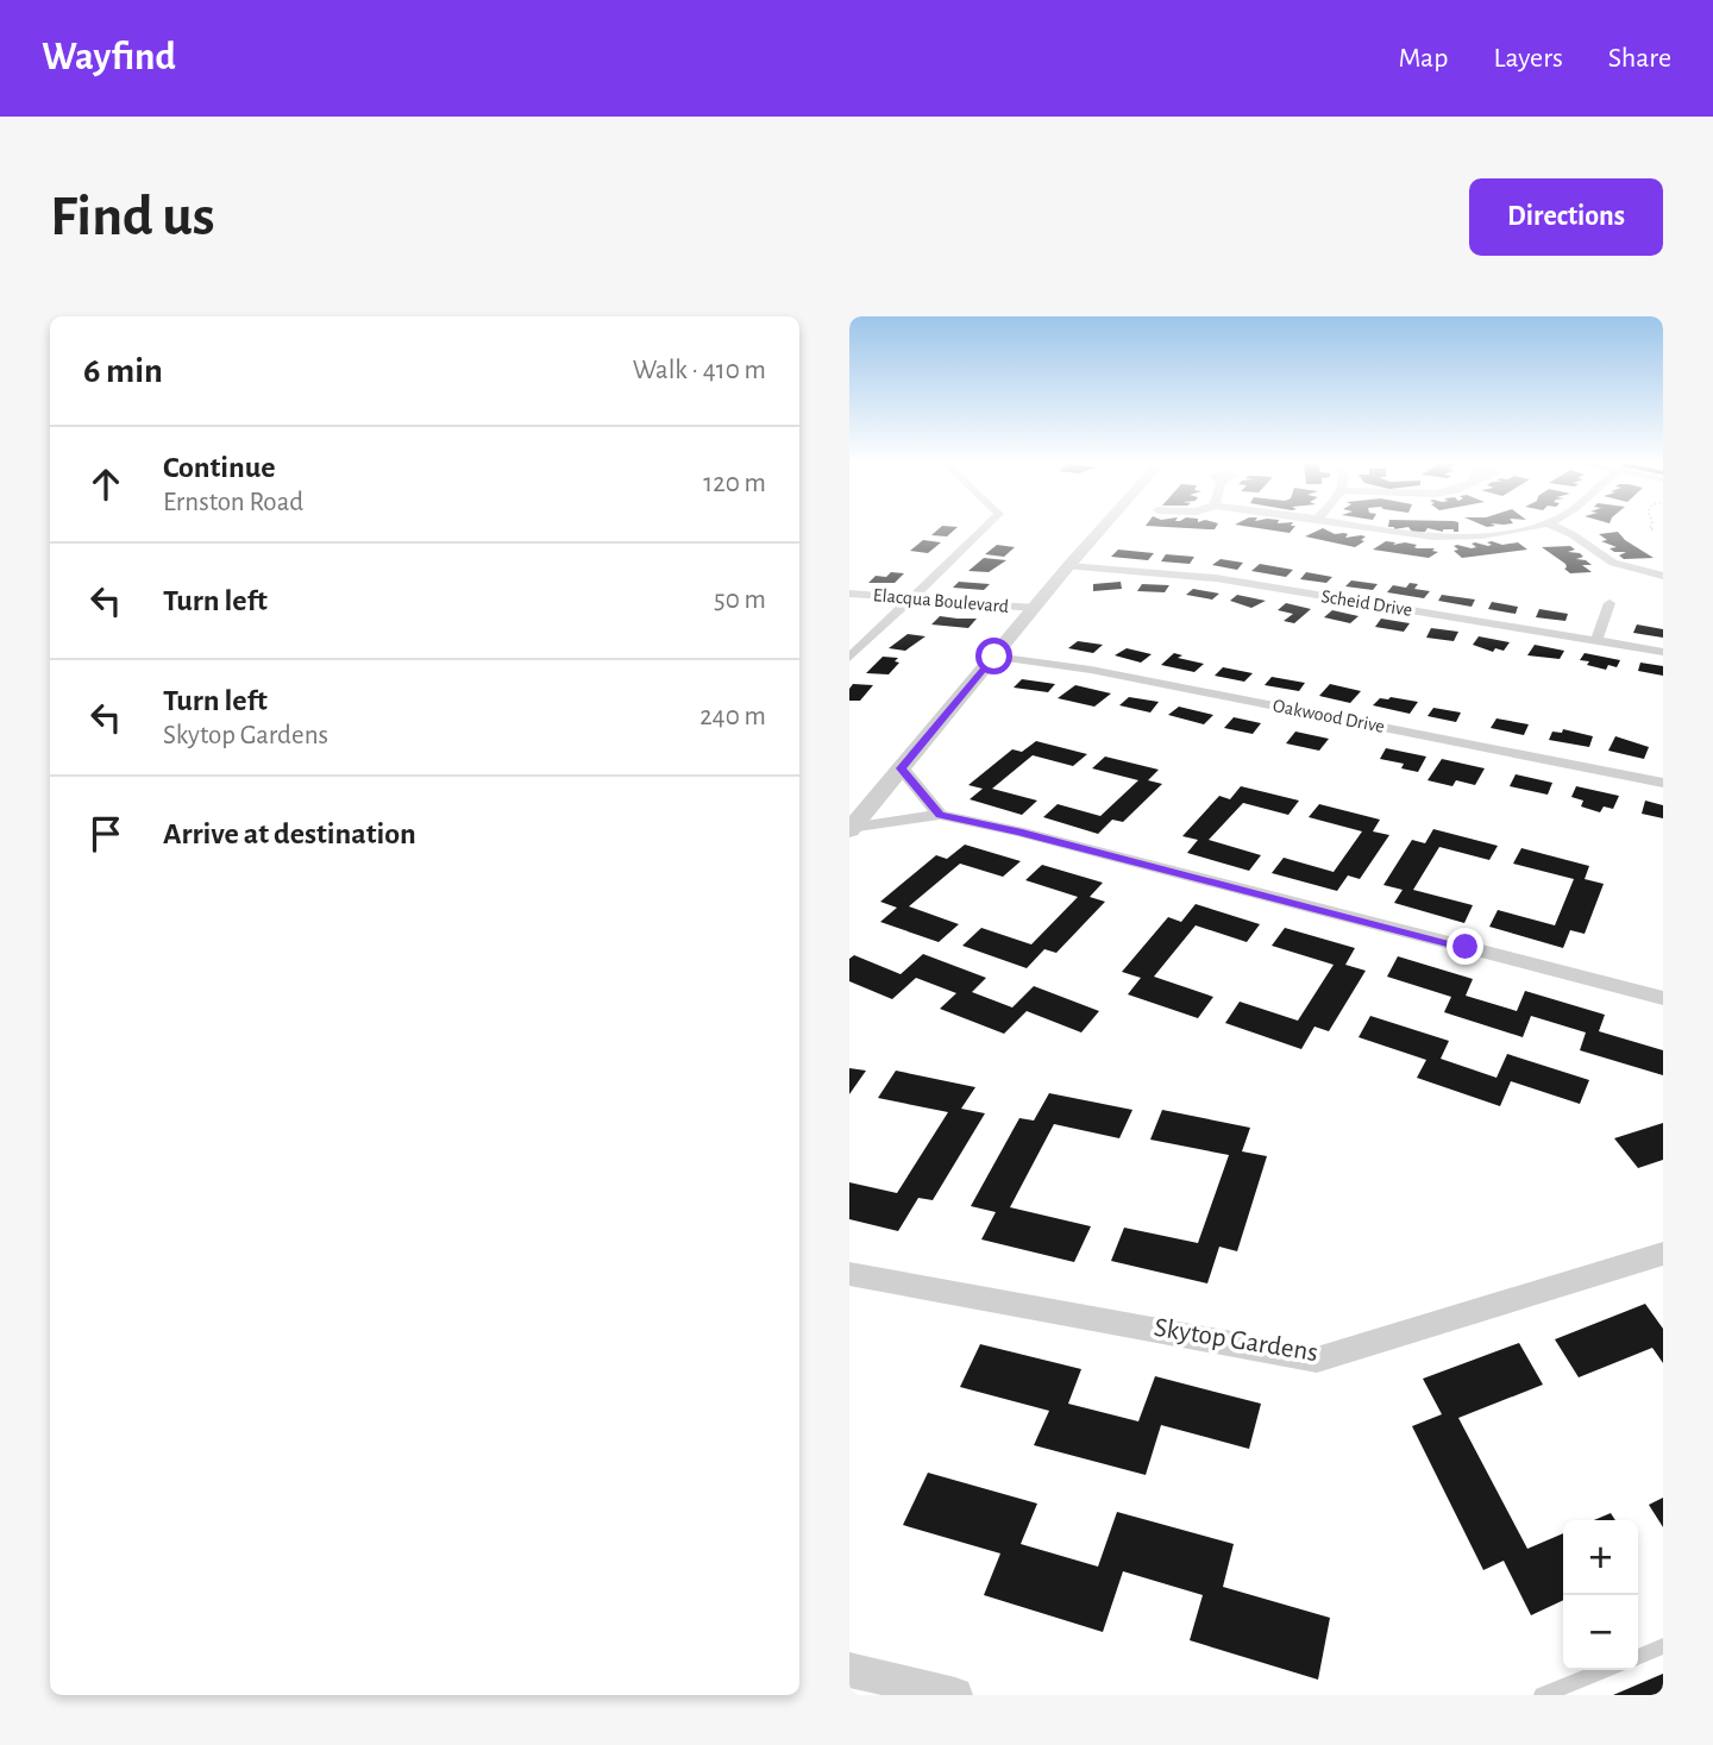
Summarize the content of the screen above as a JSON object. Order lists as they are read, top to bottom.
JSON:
{
  "streets": {
    "street": [
      "Elacqua Boulevard",
      "Scheid Drive",
      "Oakwood Drive",
      "Skytop Gardens"
    ]
  },
  "page": {
    "header": "Wayfind",
    "nav": ["Map", "Layers", "Share"],
    "buttons": "Directions",
    "title": "Find us",
    "heading": ["6 min", "Walk · 410 m"],
    "list": [
      ["Continue", "Ernston Road", "120 m"],
      ["Turn left", "50 m"],
      ["Turn left", "Skytop Gardens", "240 m"],
      "Arrive at destination"
    ],
    "map_buttons": ["+", "−"]
  }
}
